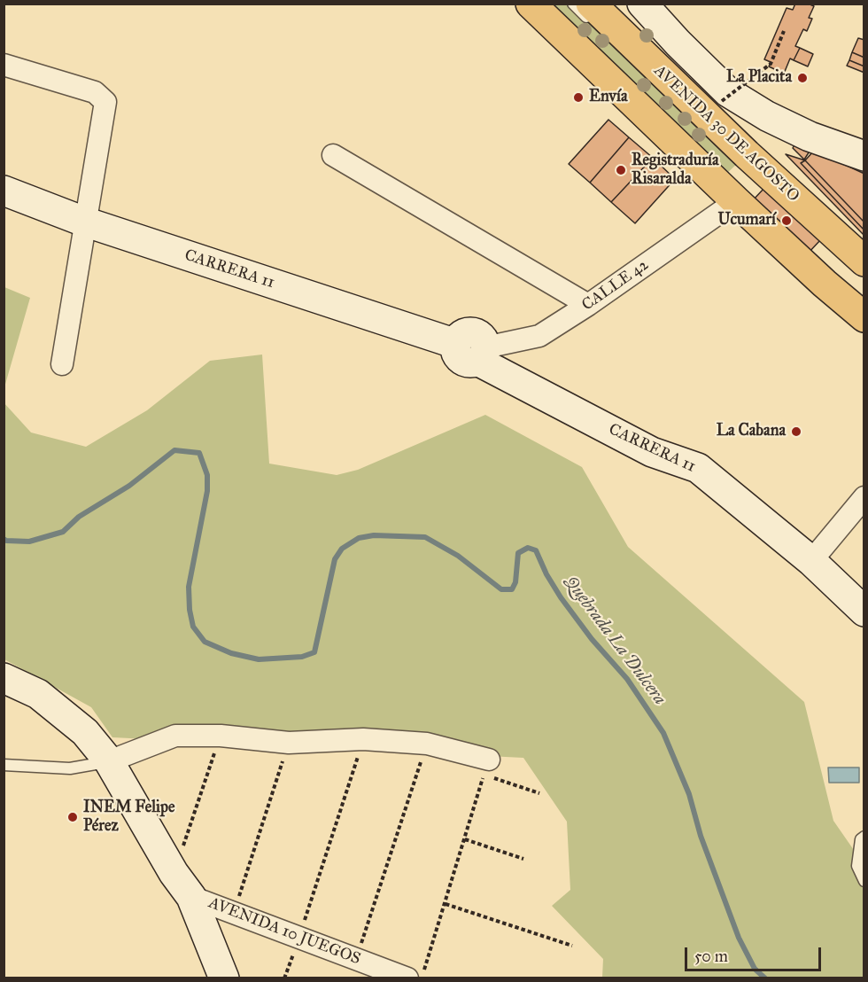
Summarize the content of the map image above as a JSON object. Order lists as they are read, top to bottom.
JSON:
{
  "streets": {
    "main road": ["AVENIDA 30 DE AGOSTO"],
    "street": ["CARRERA 11", "CALLE 42", "AVENIDA 10 JUEGOS"]
  },
  "crossings": [
    ["CARRERA 11", "CALLE 42"]
  ],
  "water": ["Quebrada La Dulcera"],
  "places": [
    "La Placita",
    "Envía",
    "Registraduría Risaralda",
    "Ucumarí",
    "La Cabana",
    "INEM Felipe Pérez"
  ],
  "scale_bar": "50 m"
}
